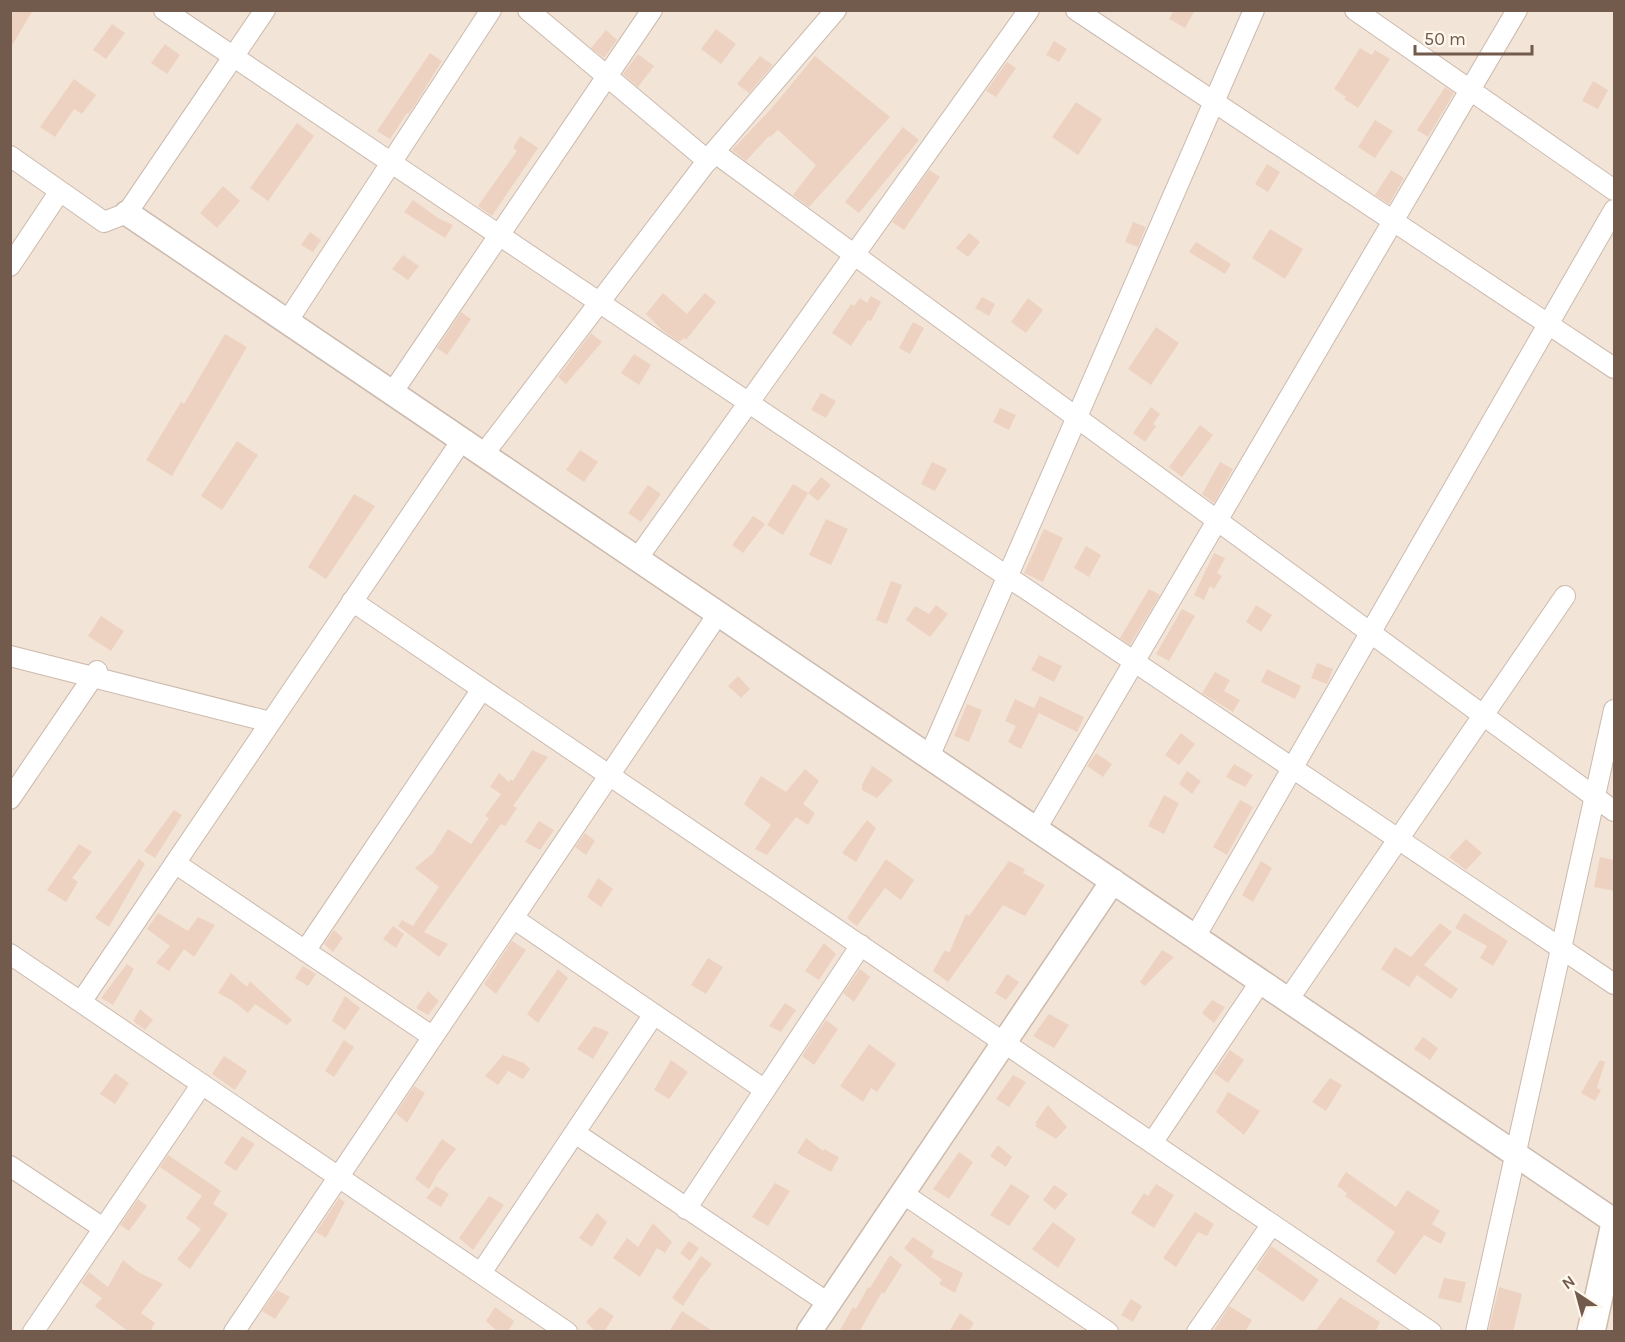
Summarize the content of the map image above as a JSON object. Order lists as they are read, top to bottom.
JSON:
{
  "scale_bar": "50 m",
  "north": "top left"
}
